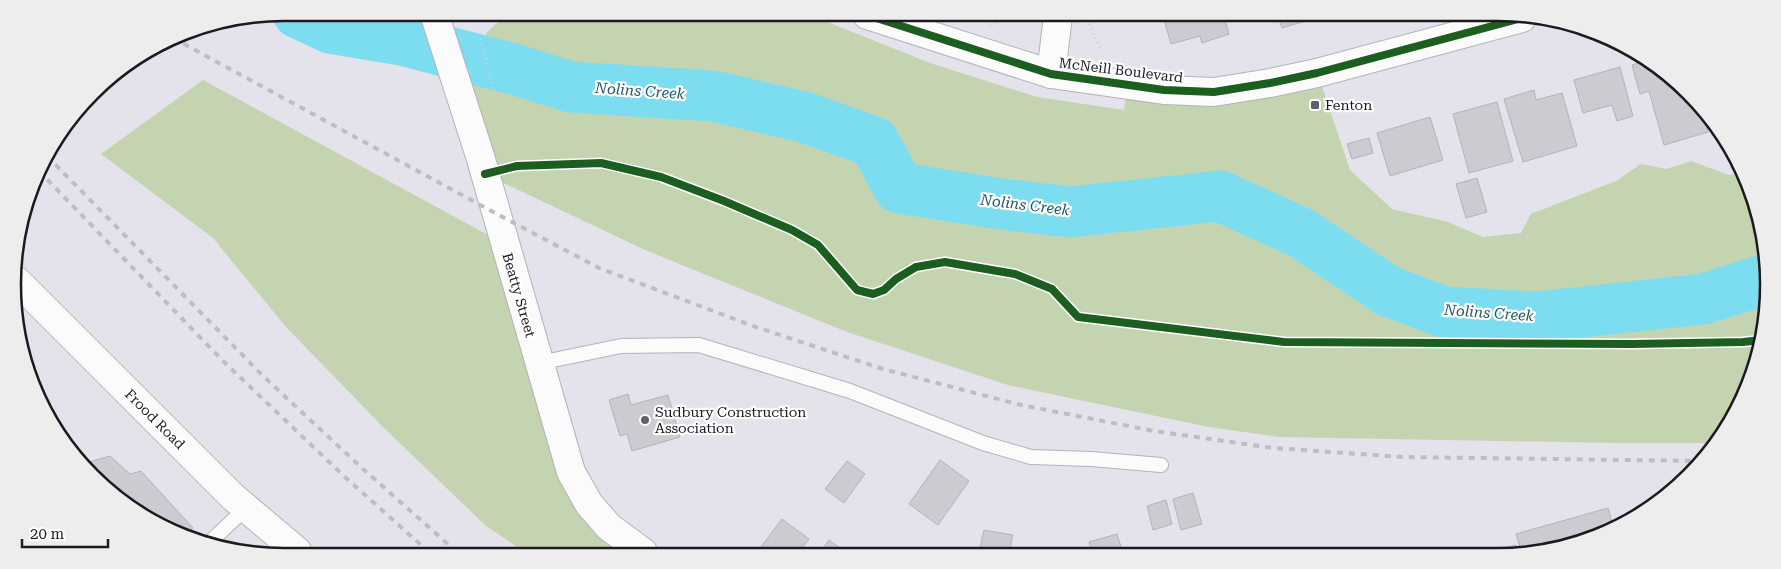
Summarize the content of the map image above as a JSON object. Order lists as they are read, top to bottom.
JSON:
{
  "streets": {
    "street": ["McNeill Boulevard", "Beatty Street", "Frood Road"]
  },
  "water": ["Nolins Creek"],
  "places": {
    "transit": ["Fenton"],
    "other": ["Sudbury Construction Association"]
  },
  "scale_bar": "20 m"
}
